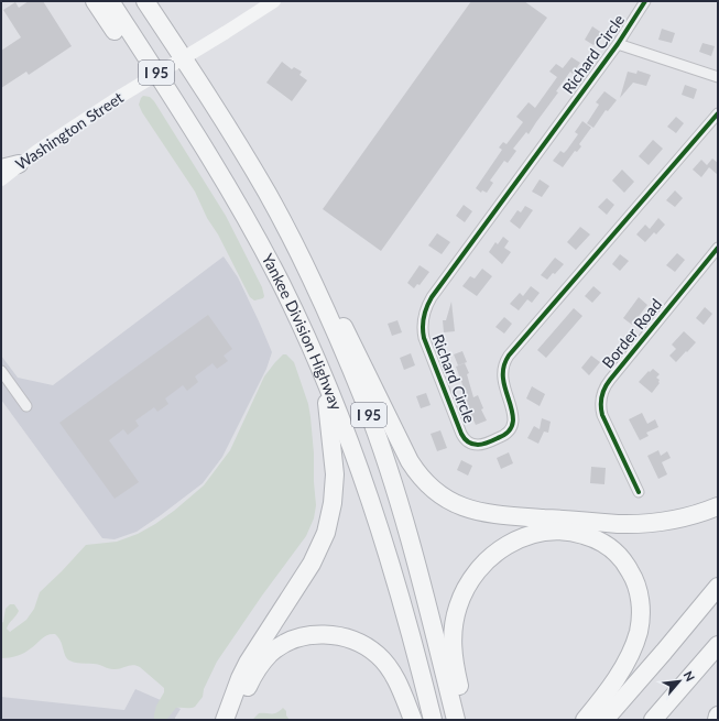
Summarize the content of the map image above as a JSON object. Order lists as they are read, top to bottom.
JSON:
{
  "streets": {
    "highway": ["I 95", "Yankee Division Highway"],
    "main road": ["Washington Street"],
    "street": ["Richard Circle", "Border Road"]
  },
  "north": "top right"
}
